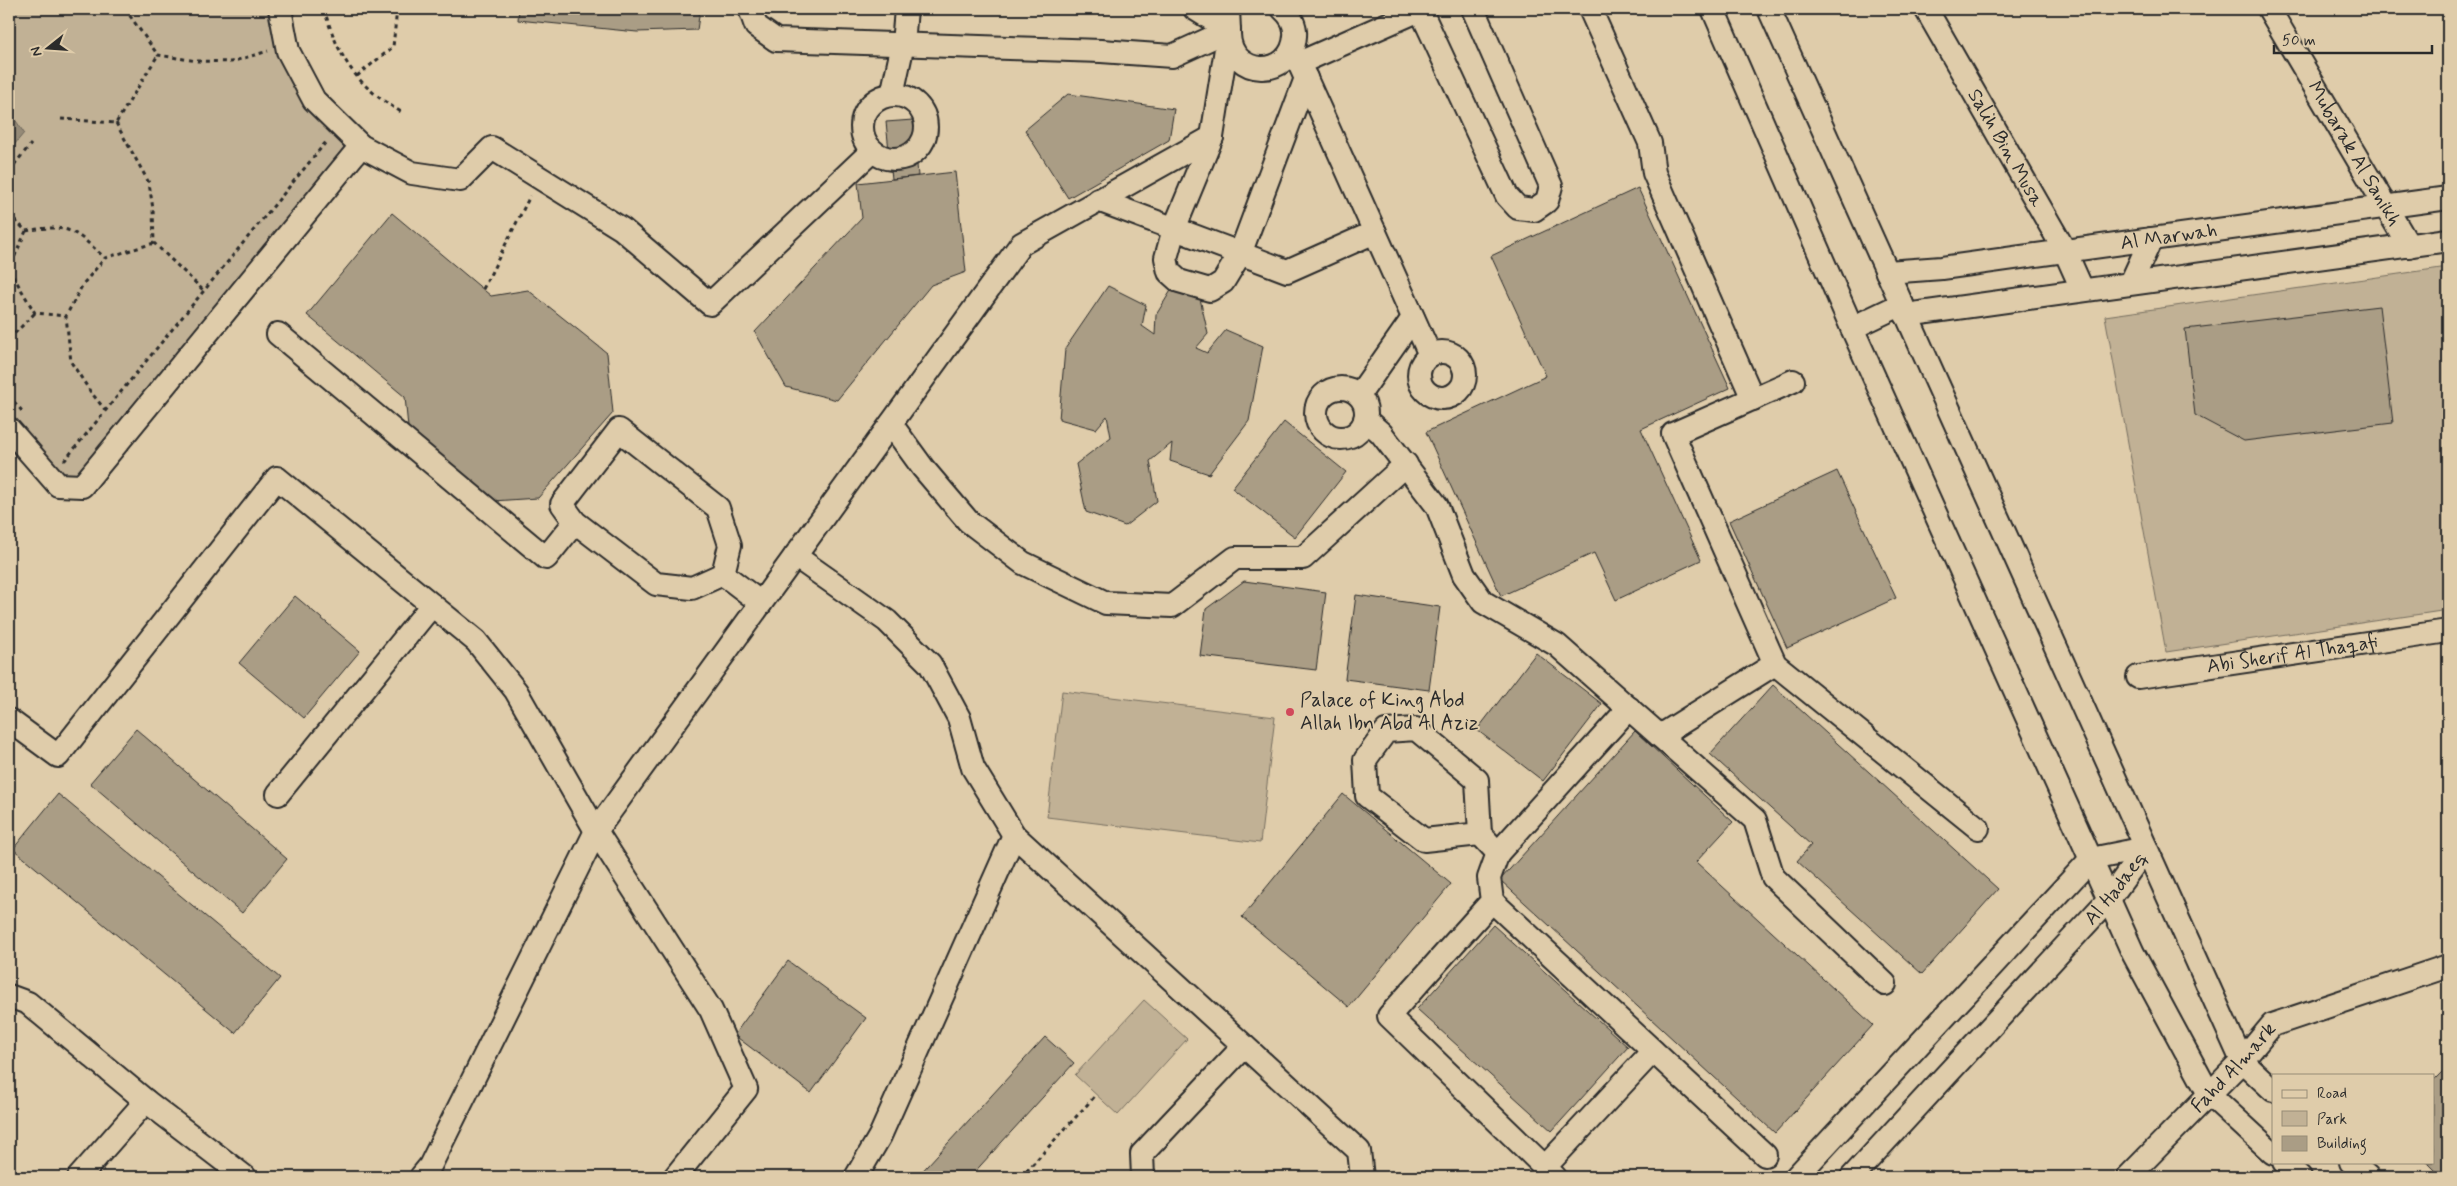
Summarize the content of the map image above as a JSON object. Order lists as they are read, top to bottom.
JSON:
{
  "streets": {
    "street": [
      "Salih Bin Musa",
      "Mubarak Al Sanikh",
      "Al Marwah",
      "Abi Sherif Al Thaqafi",
      "Al Hadaeq",
      "Fahd Almark"
    ]
  },
  "crossings": [
    ["Salih Bin Musa", "Al Marwah"],
    ["Mubarak Al Sanikh", "Al Marwah"]
  ],
  "places": ["Palace of King Abd Allah Ibn Abd Al Aziz"],
  "legend": ["Road", "Park", "Building"],
  "scale_bar": "50 m",
  "north": "left"
}
